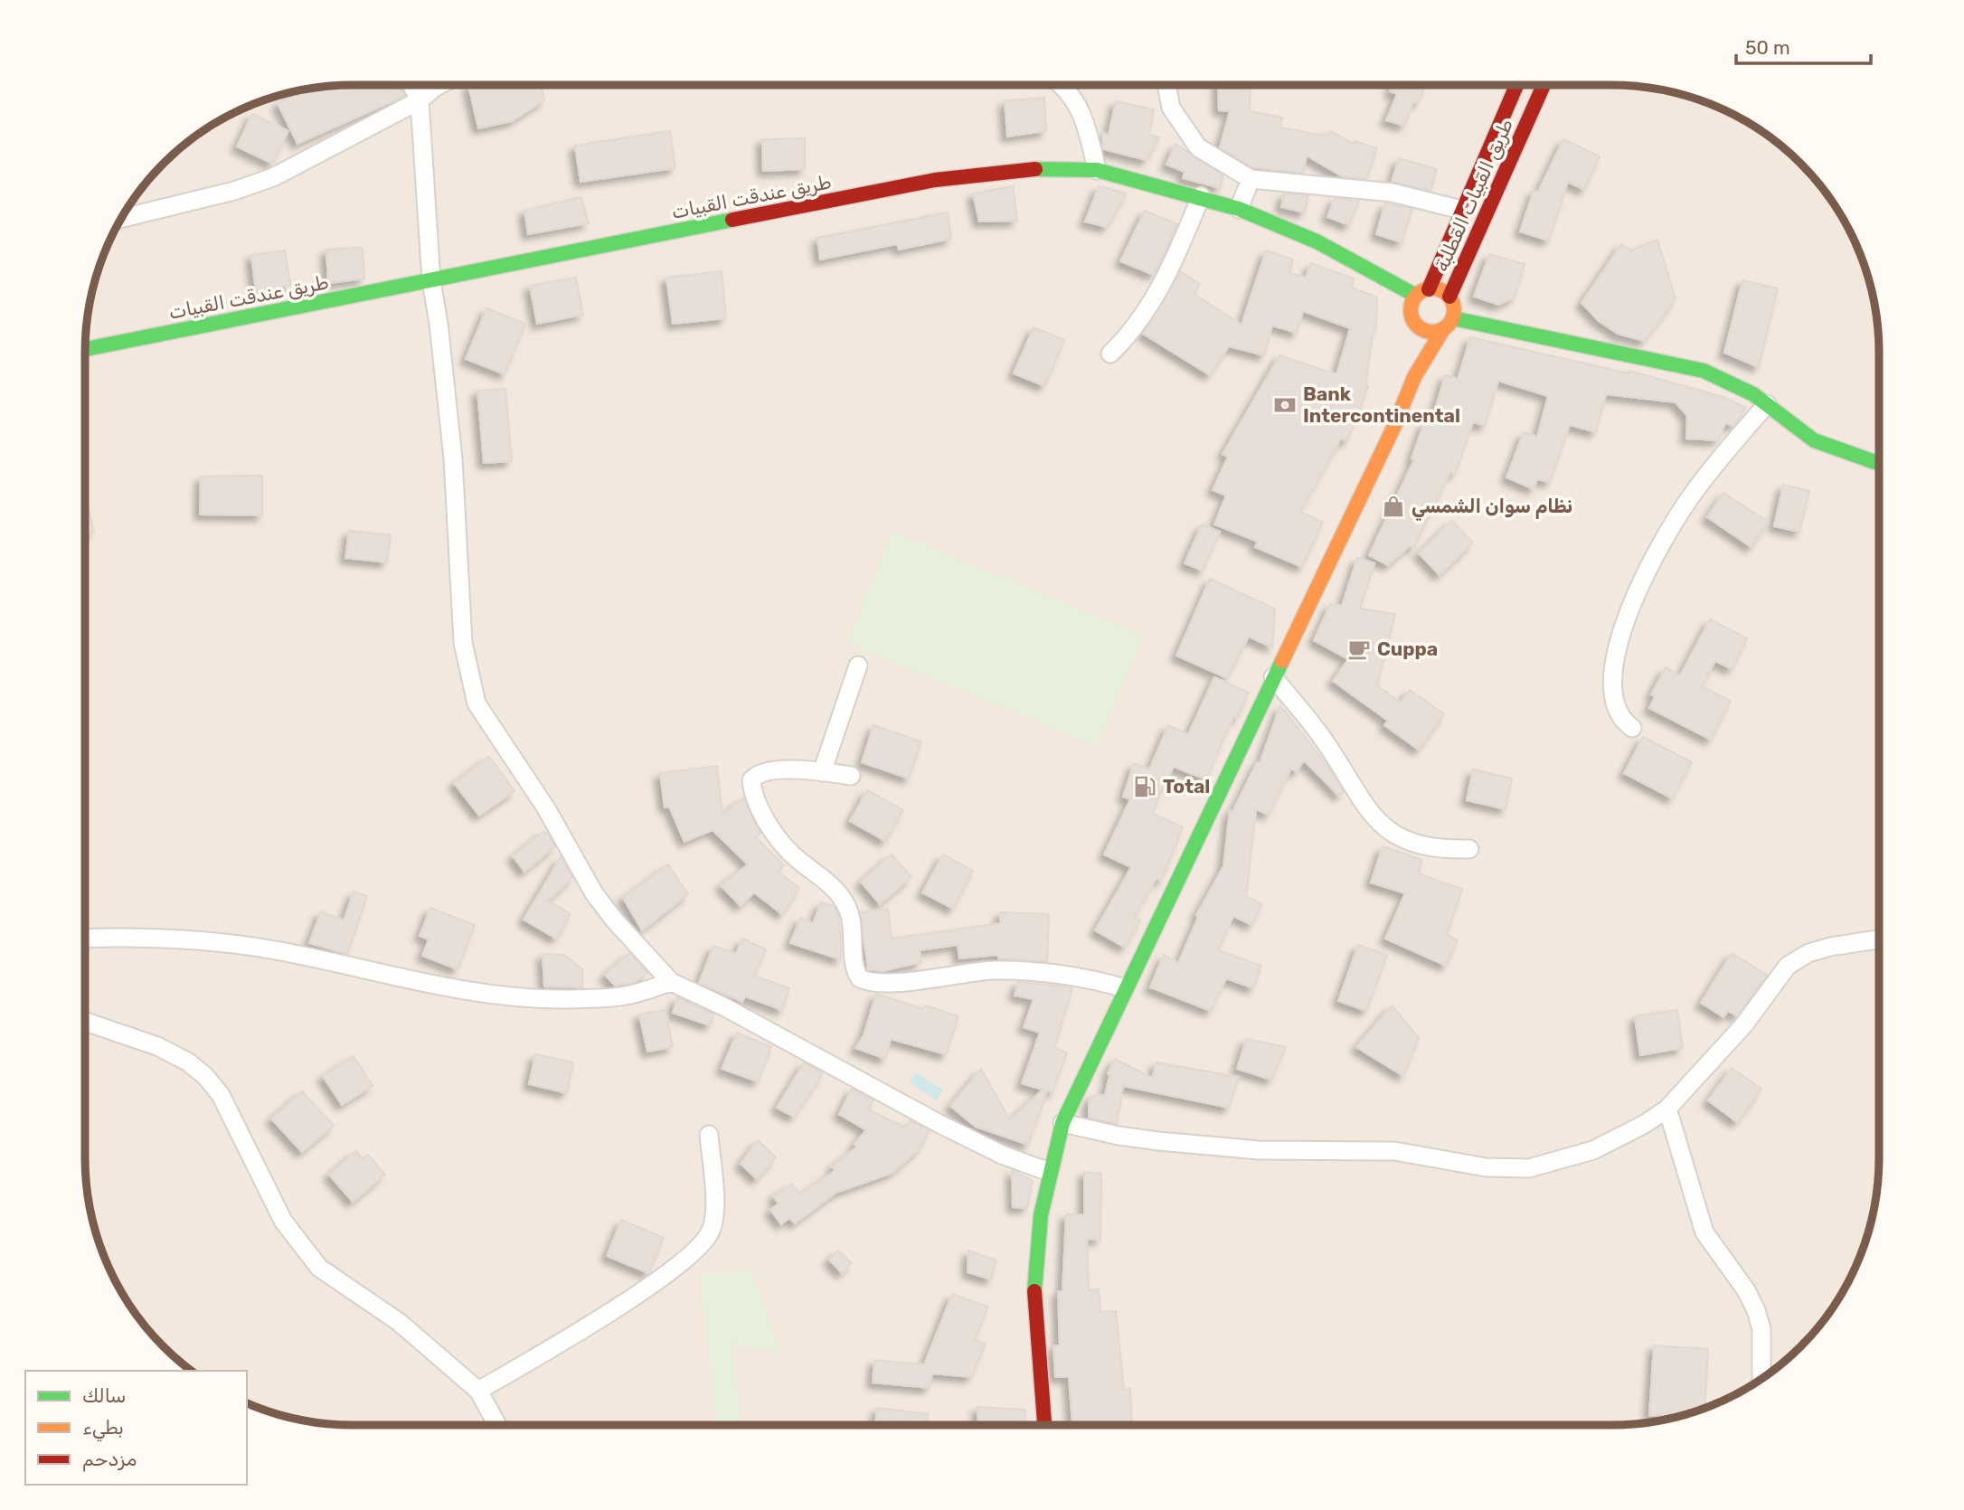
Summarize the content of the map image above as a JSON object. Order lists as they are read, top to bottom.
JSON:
{
  "streets": {
    "main road": ["طريق القبيات القطلبة", "طريق عندقت القبيات"]
  },
  "crossings": [
    ["طريق القبيات القطلبة", "طريق عندقت القبيات"]
  ],
  "places": {
    "bank": ["Bank Intercontinental"],
    "shop": ["نظام سوان الشمسي"],
    "cafe": ["Cuppa"],
    "fuel station": ["Total"]
  },
  "legend": ["سالك", "بطيء", "مزدحم"],
  "scale_bar": "50 m"
}
